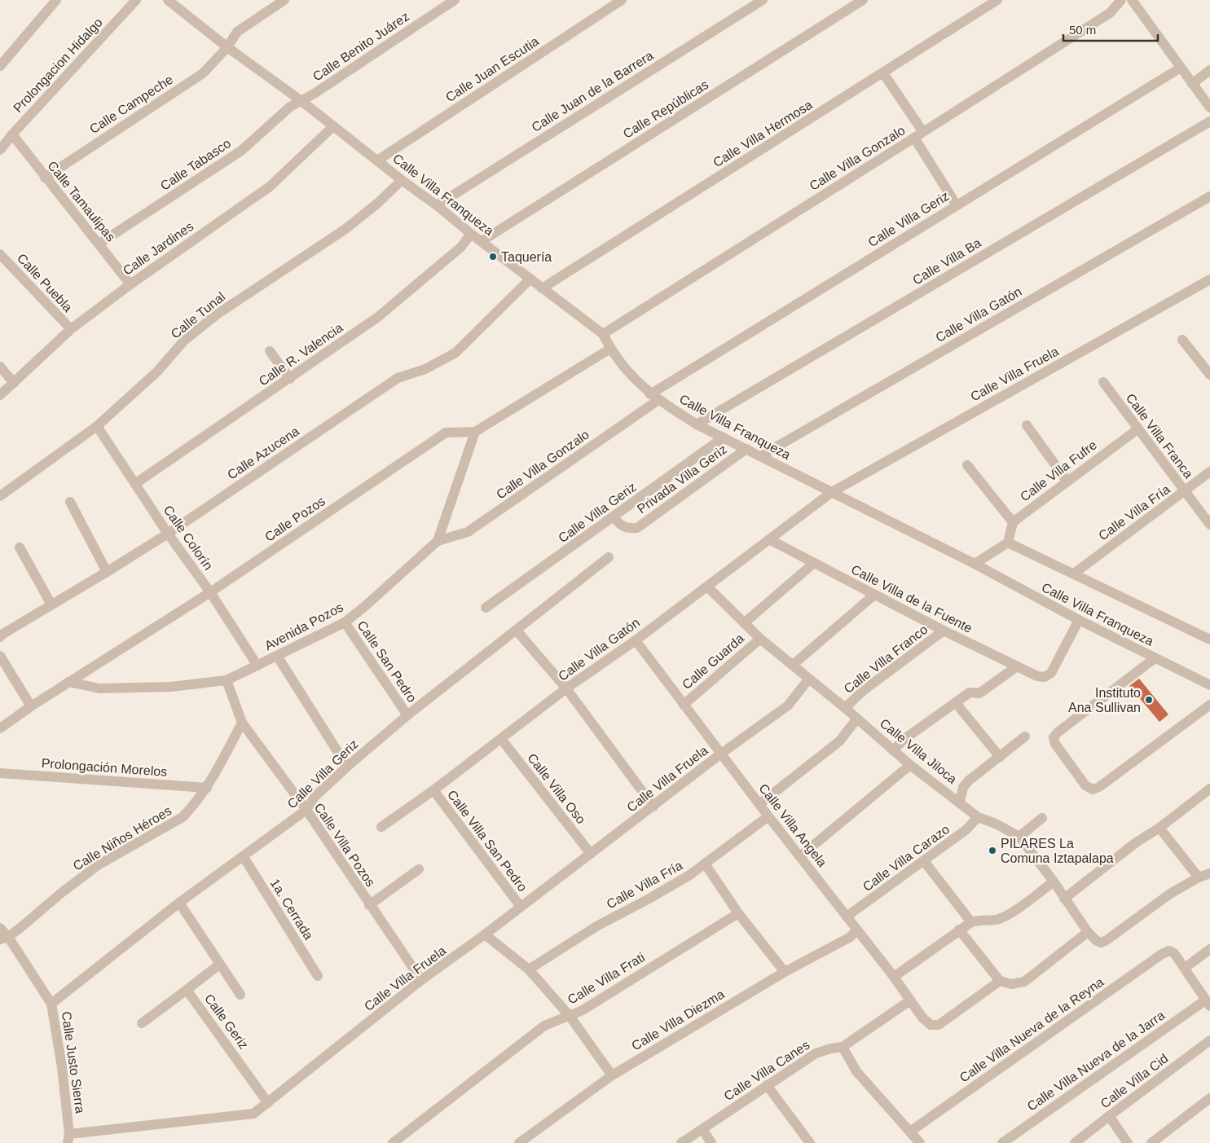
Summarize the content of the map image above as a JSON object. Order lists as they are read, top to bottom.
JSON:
{
  "streets": {
    "street": [
      "Calle Benito Juárez",
      "Prolongacion Hidalgo",
      "Calle Juan Escutia",
      "Calle Juan de la Barrera",
      "Calle Campeche",
      "Calle Repúblicas",
      "Calle Villa Hermosa",
      "Calle Villa Gonzalo",
      "Calle Tabasco",
      "Calle Villa Franqueza",
      "Calle Tamaulipas",
      "Calle Villa Geriz",
      "Calle Jardines",
      "Calle Villa Ba",
      "Calle Puebla",
      "Calle Villa Gatón",
      "Calle Tunal",
      "Calle R. Valencia",
      "Calle Villa Fruela",
      "Calle Villa Franca",
      "Calle Azucena",
      "Calle Villa Fufre",
      "Privada Villa Geriz",
      "Calle Villa Fría",
      "Calle Pozos",
      "Calle Colorín",
      "Calle Villa de la Fuente",
      "Avenida Pozos",
      "Calle Villa Franco",
      "Calle San Pedro",
      "Calle Guarda",
      "Calle Villa Jiloca",
      "Prolongación Morelos",
      "Calle Villa Oso",
      "Calle Villa Angela",
      "Calle Niños Héroes",
      "Calle Villa San Pedro",
      "Calle Villa Pozos",
      "Calle Villa Carazo",
      "1a. Cerrada",
      "Calle Villa Frati",
      "Calle Villa Diezma",
      "Calle Geriz",
      "Calle Villa Nueva de la Reyna",
      "Calle Villa Nueva de la Jarra",
      "Calle Justo Sierra",
      "Calle Villa Canes",
      "Calle Villa Cid"
    ]
  },
  "crossings": [
    ["Calle Benito Juárez", "Calle Tabasco"],
    ["Calle Benito Juárez", "Calle Villa Franqueza"],
    ["Prolongacion Hidalgo", "Calle Tamaulipas"],
    ["Calle Juan Escutia", "Calle Villa Franqueza"],
    ["Calle Juan de la Barrera", "Calle Villa Franqueza"],
    ["Calle Campeche", "Calle Villa Franqueza"],
    ["Calle Campeche", "Calle Tamaulipas"],
    ["Calle Repúblicas", "Calle Villa Franqueza"],
    ["Calle Villa Hermosa", "Calle Villa Franqueza"],
    ["Calle Villa Gonzalo", "Calle Villa Franqueza"],
    ["Calle Villa Gonzalo", "Calle Villa Geriz"],
    ["Calle Villa Gonzalo", "Avenida Pozos"],
    ["Calle Tabasco", "Calle Villa Franqueza"],
    ["Calle Tabasco", "Calle Tamaulipas"],
    ["Calle Villa Franqueza", "Calle Villa Geriz"],
    ["Calle Villa Franqueza", "Calle Jardines"],
    ["Calle Villa Franqueza", "Calle Villa Ba"],
    ["Calle Villa Franqueza", "Calle Villa Gatón"],
    ["Calle Villa Franqueza", "Calle Tunal"],
    ["Calle Villa Franqueza", "Calle R. Valencia"],
    ["Calle Villa Franqueza", "Calle Villa Fruela"],
    ["Calle Villa Franqueza", "Calle Azucena"],
    ["Calle Villa Franqueza", "Privada Villa Geriz"],
    ["Calle Villa Franqueza", "Calle Villa Fría"],
    ["Calle Villa Franqueza", "Calle Pozos"],
    ["Calle Villa Franqueza", "Calle Villa de la Fuente"],
    ["Calle Tamaulipas", "Calle Jardines"],
    ["Calle Villa Geriz", "Privada Villa Geriz"],
    ["Calle Villa Geriz", "Calle San Pedro"],
    ["Calle Villa Geriz", "Calle Villa Pozos"],
    ["Calle Villa Geriz", "1a. Cerrada"],
    ["Calle Villa Geriz", "Calle Justo Sierra"],
    ["Calle Jardines", "Calle Puebla"],
    ["Calle Villa Gatón", "Calle Villa Fruela"],
    ["Calle Villa Gatón", "Calle Villa de la Fuente"],
    ["Calle Villa Gatón", "Calle Villa Jiloca"],
    ["Calle Villa Gatón", "Calle Villa Oso"],
    ["Calle Villa Gatón", "Calle Villa Angela"],
    ["Calle Villa Gatón", "Calle Villa San Pedro"],
    ["Calle Tunal", "Calle Colorín"],
    ["Calle R. Valencia", "Calle Colorín"],
    ["Calle Villa Fruela", "Calle Villa Jiloca"],
    ["Calle Villa Fruela", "Calle Villa Oso"],
    ["Calle Villa Fruela", "Calle Villa Angela"],
    ["Calle Villa Fruela", "Calle Villa San Pedro"],
    ["Calle Villa Fruela", "Calle Villa Pozos"],
    ["Calle Villa Fruela", "Calle Geriz"],
    ["Calle Villa Fruela", "Calle Justo Sierra"],
    ["Calle Villa Franca", "Calle Villa Fufre"],
    ["Calle Villa Franca", "Calle Villa Fría"],
    ["Calle Azucena", "Calle Colorín"],
    ["Calle Villa Fría", "Calle Villa Angela"],
    ["Calle Pozos", "Calle Colorín"],
    ["Calle Pozos", "Avenida Pozos"],
    ["Calle Colorín", "Avenida Pozos"],
    ["Calle Villa de la Fuente", "Calle Villa Franco"],
    ["Calle Villa de la Fuente", "Calle Guarda"],
    ["Avenida Pozos", "Calle San Pedro"],
    ["Avenida Pozos", "Calle Villa Pozos"],
    ["Calle Villa Franco", "Calle Villa Jiloca"],
    ["Calle Guarda", "Calle Villa Jiloca"],
    ["Calle Guarda", "Calle Villa Angela"],
    ["Calle Villa Jiloca", "Calle Villa Carazo"],
    ["Prolongación Morelos", "Calle Niños Héroes"],
    ["Calle Villa Angela", "Calle Villa Carazo"],
    ["Calle Villa Angela", "Calle Villa Diezma"],
    ["Calle Villa Angela", "Calle Villa Canes"],
    ["Calle Niños Héroes", "Calle Villa Pozos"],
    ["Calle Niños Héroes", "Calle Justo Sierra"]
  ],
  "places": ["Taquería", "Instituto Ana Sullivan", "PILARES La Comuna Iztapalapa"],
  "scale_bar": "50 m"
}
